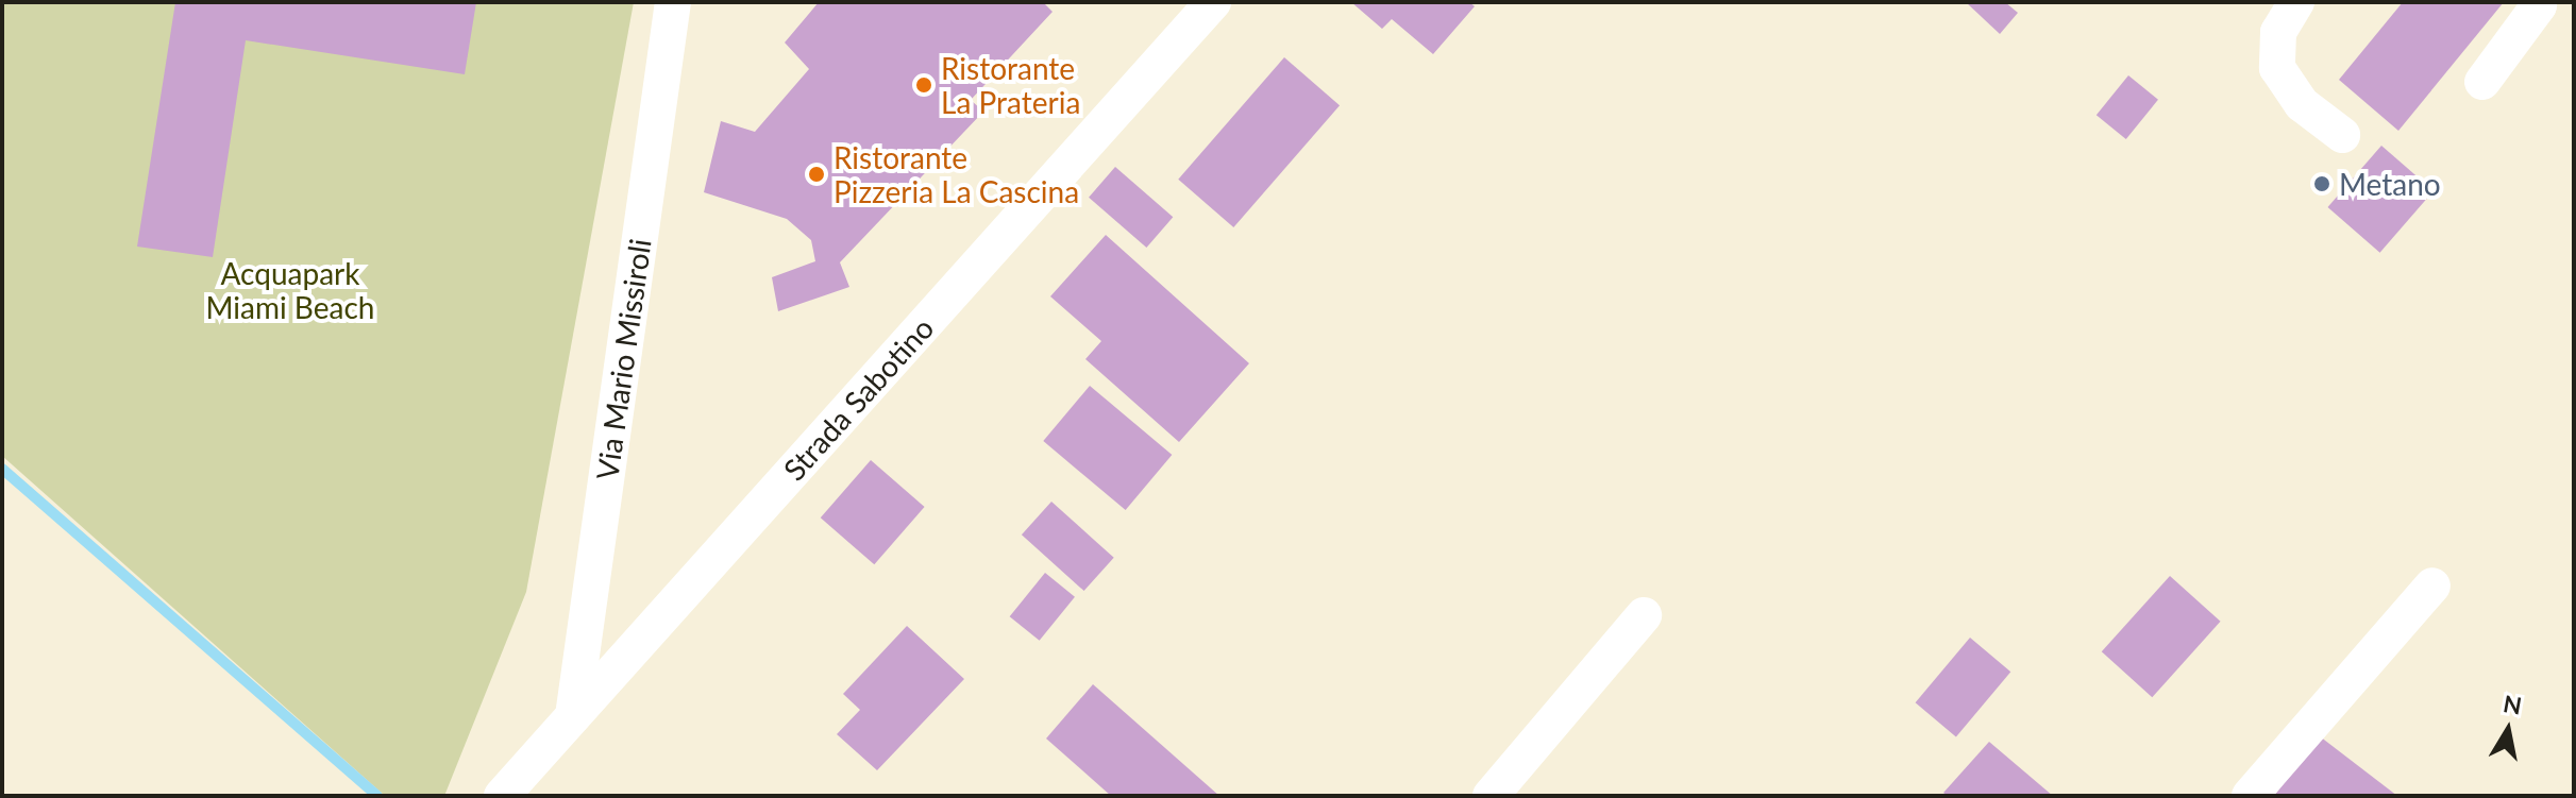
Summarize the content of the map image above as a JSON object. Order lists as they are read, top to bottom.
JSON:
{
  "streets": {
    "street": ["Via Mario Missiroli", "Strada Sabotino"]
  },
  "crossings": [
    ["Via Mario Missiroli", "Strada Sabotino"]
  ],
  "parks": ["Acquapark Miami Beach"],
  "places": ["Ristorante La Prateria", "Ristorante Pizzeria La Cascina", "Metano"],
  "north": "top"
}
